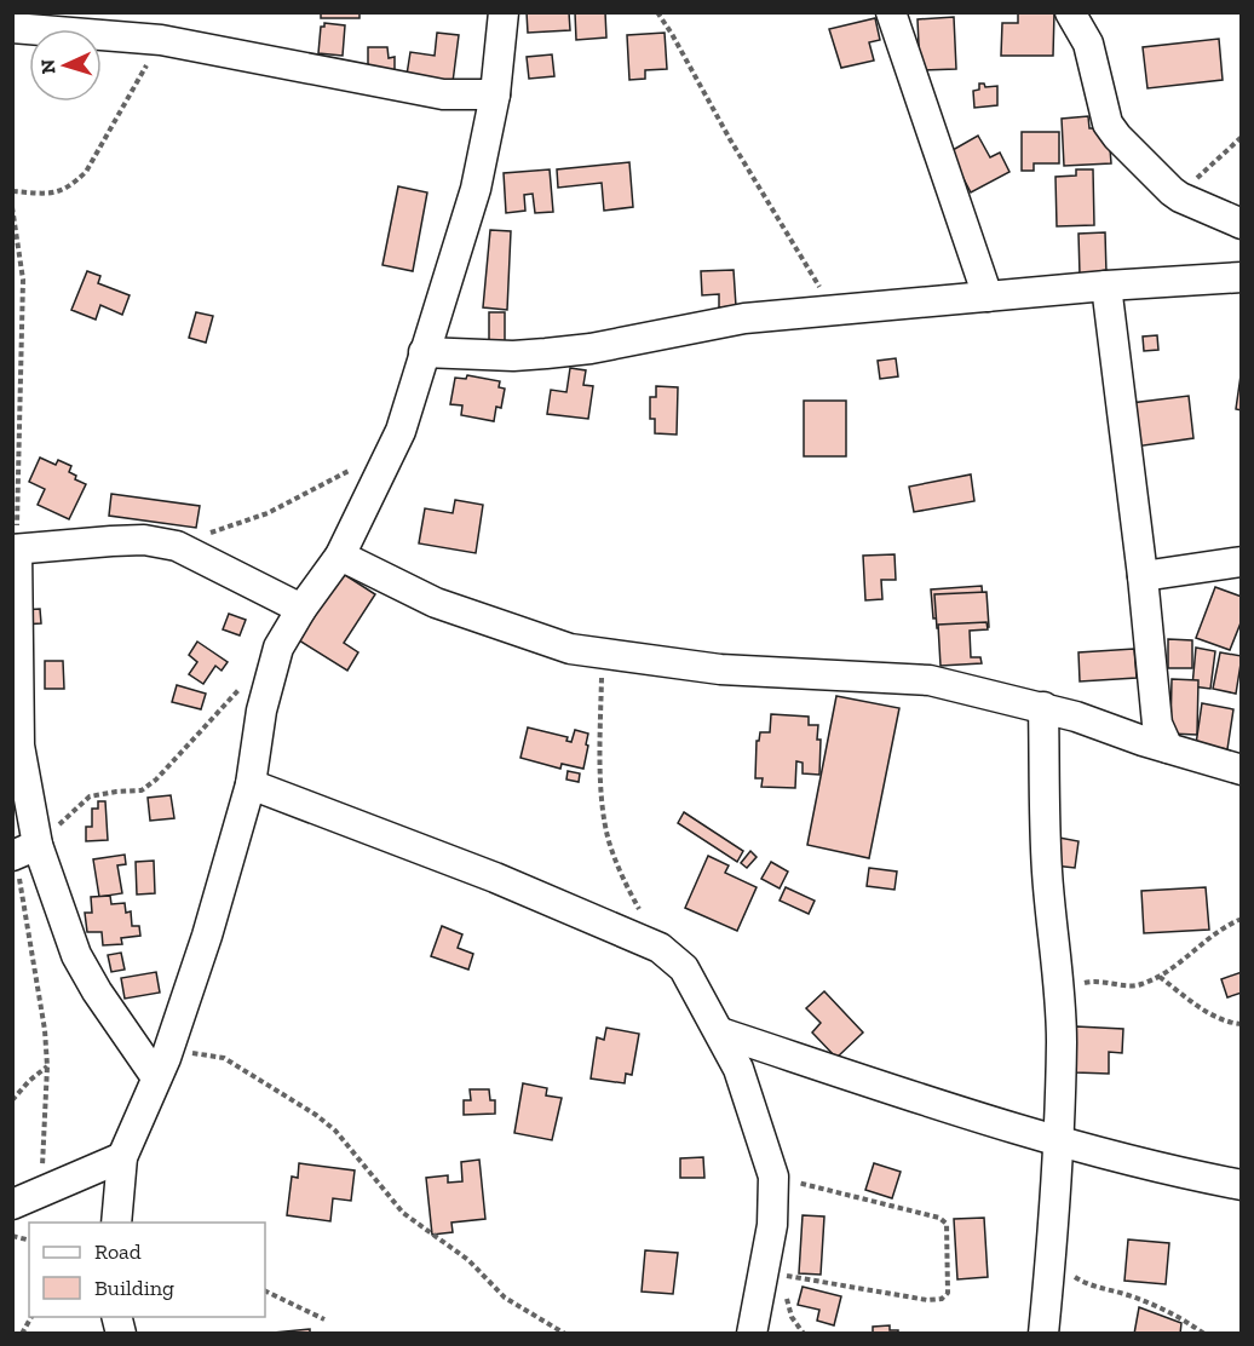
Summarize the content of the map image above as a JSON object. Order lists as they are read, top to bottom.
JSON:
{
  "legend": ["Road", "Building"],
  "north": "left"
}
